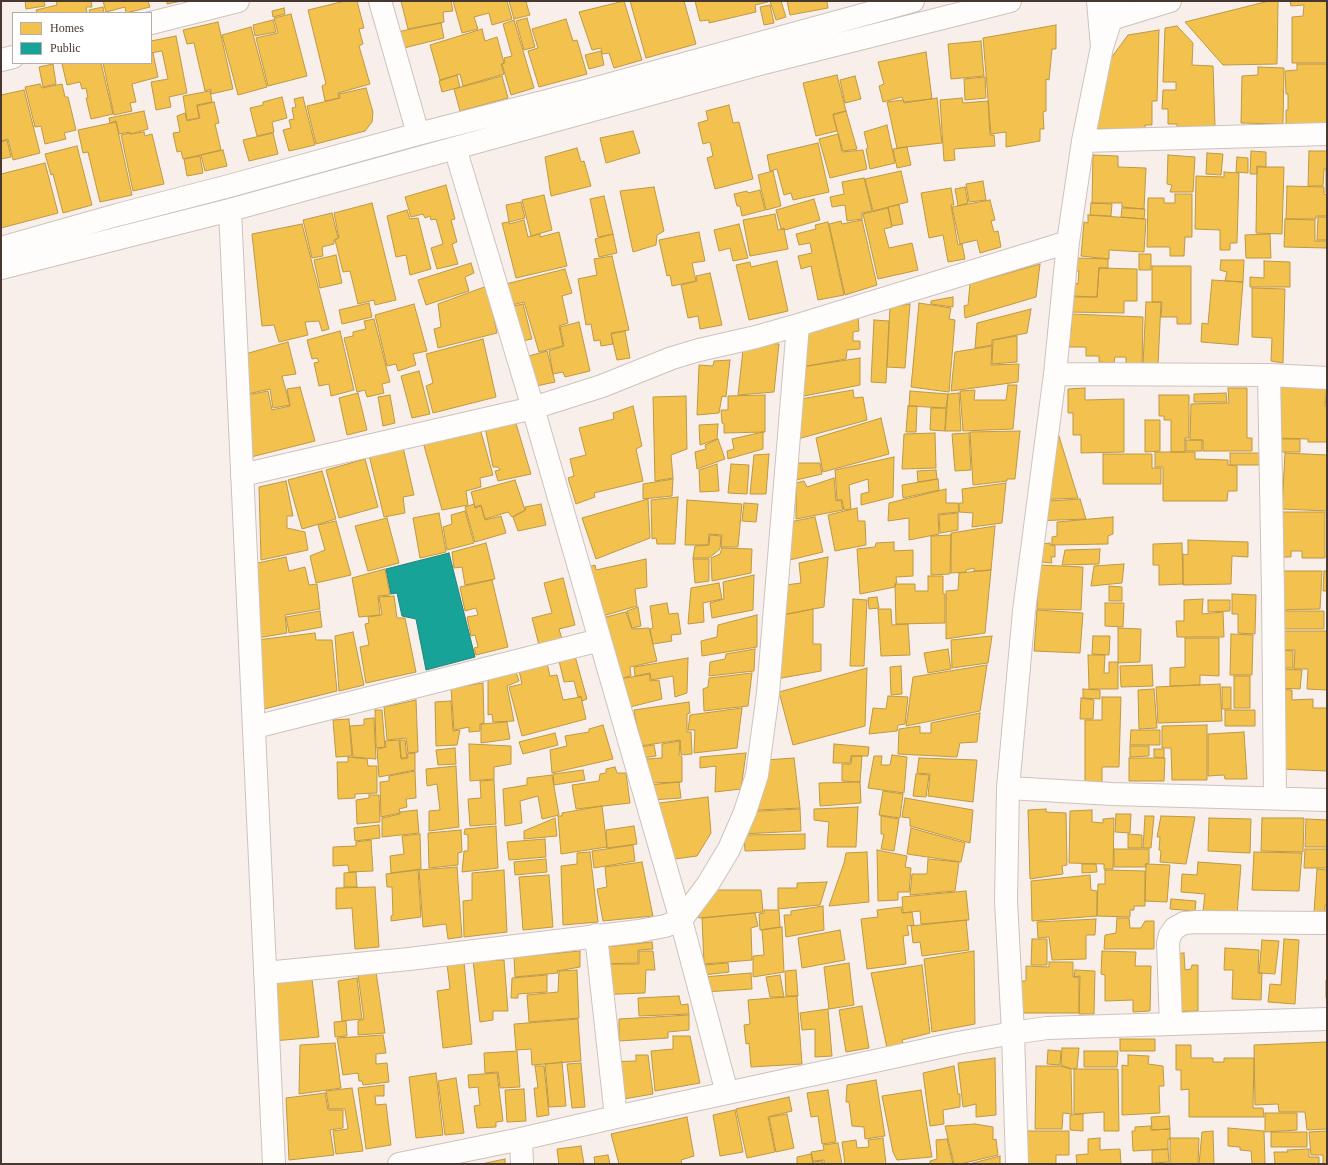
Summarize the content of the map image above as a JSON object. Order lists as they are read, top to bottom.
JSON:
{
  "legend": ["Homes", "Public"]
}
